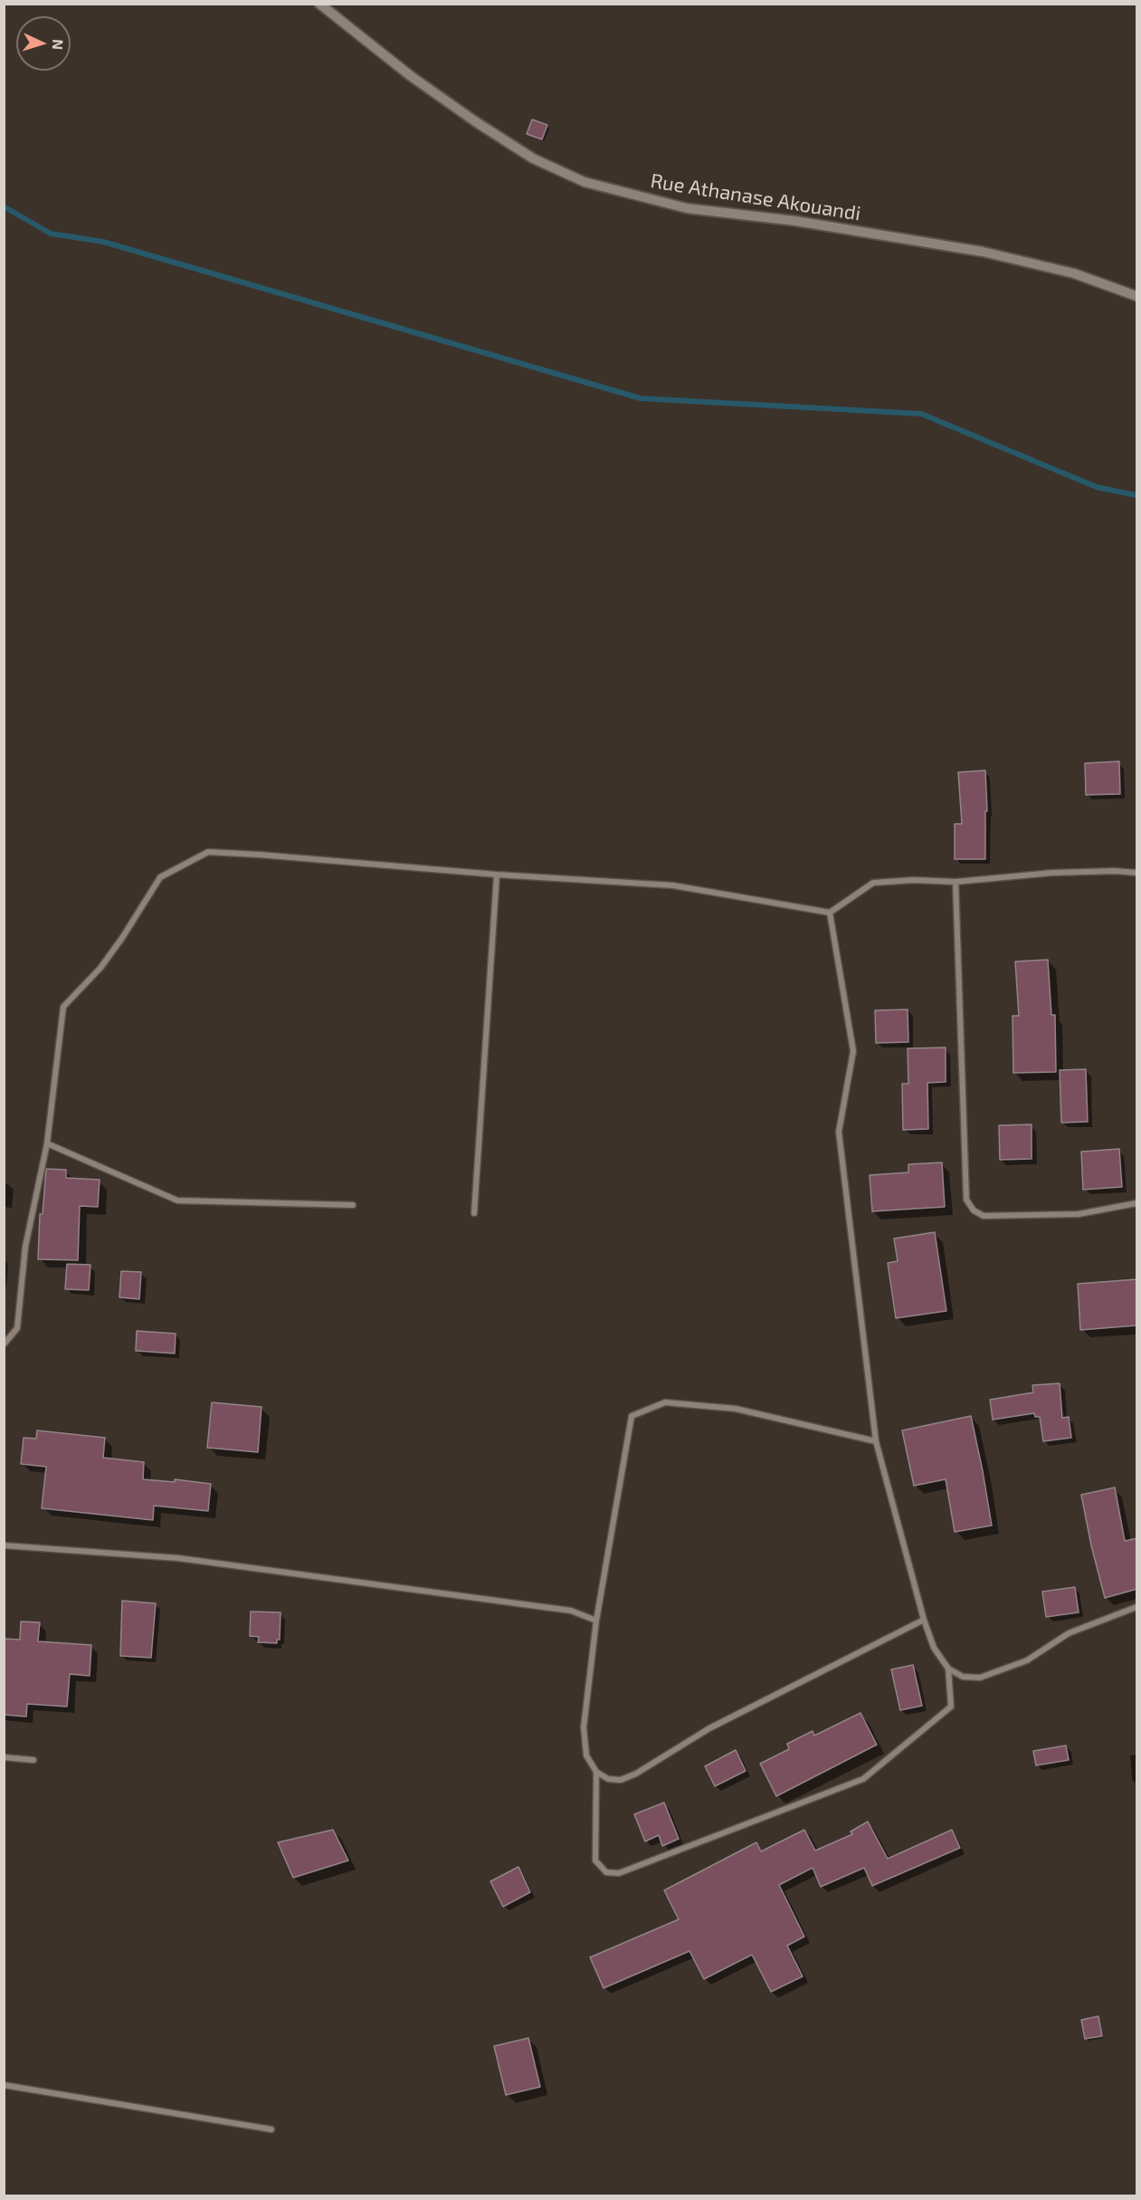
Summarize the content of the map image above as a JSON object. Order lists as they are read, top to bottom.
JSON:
{
  "streets": {
    "street": ["Rue Athanase Akouandi"]
  },
  "north": "right"
}
